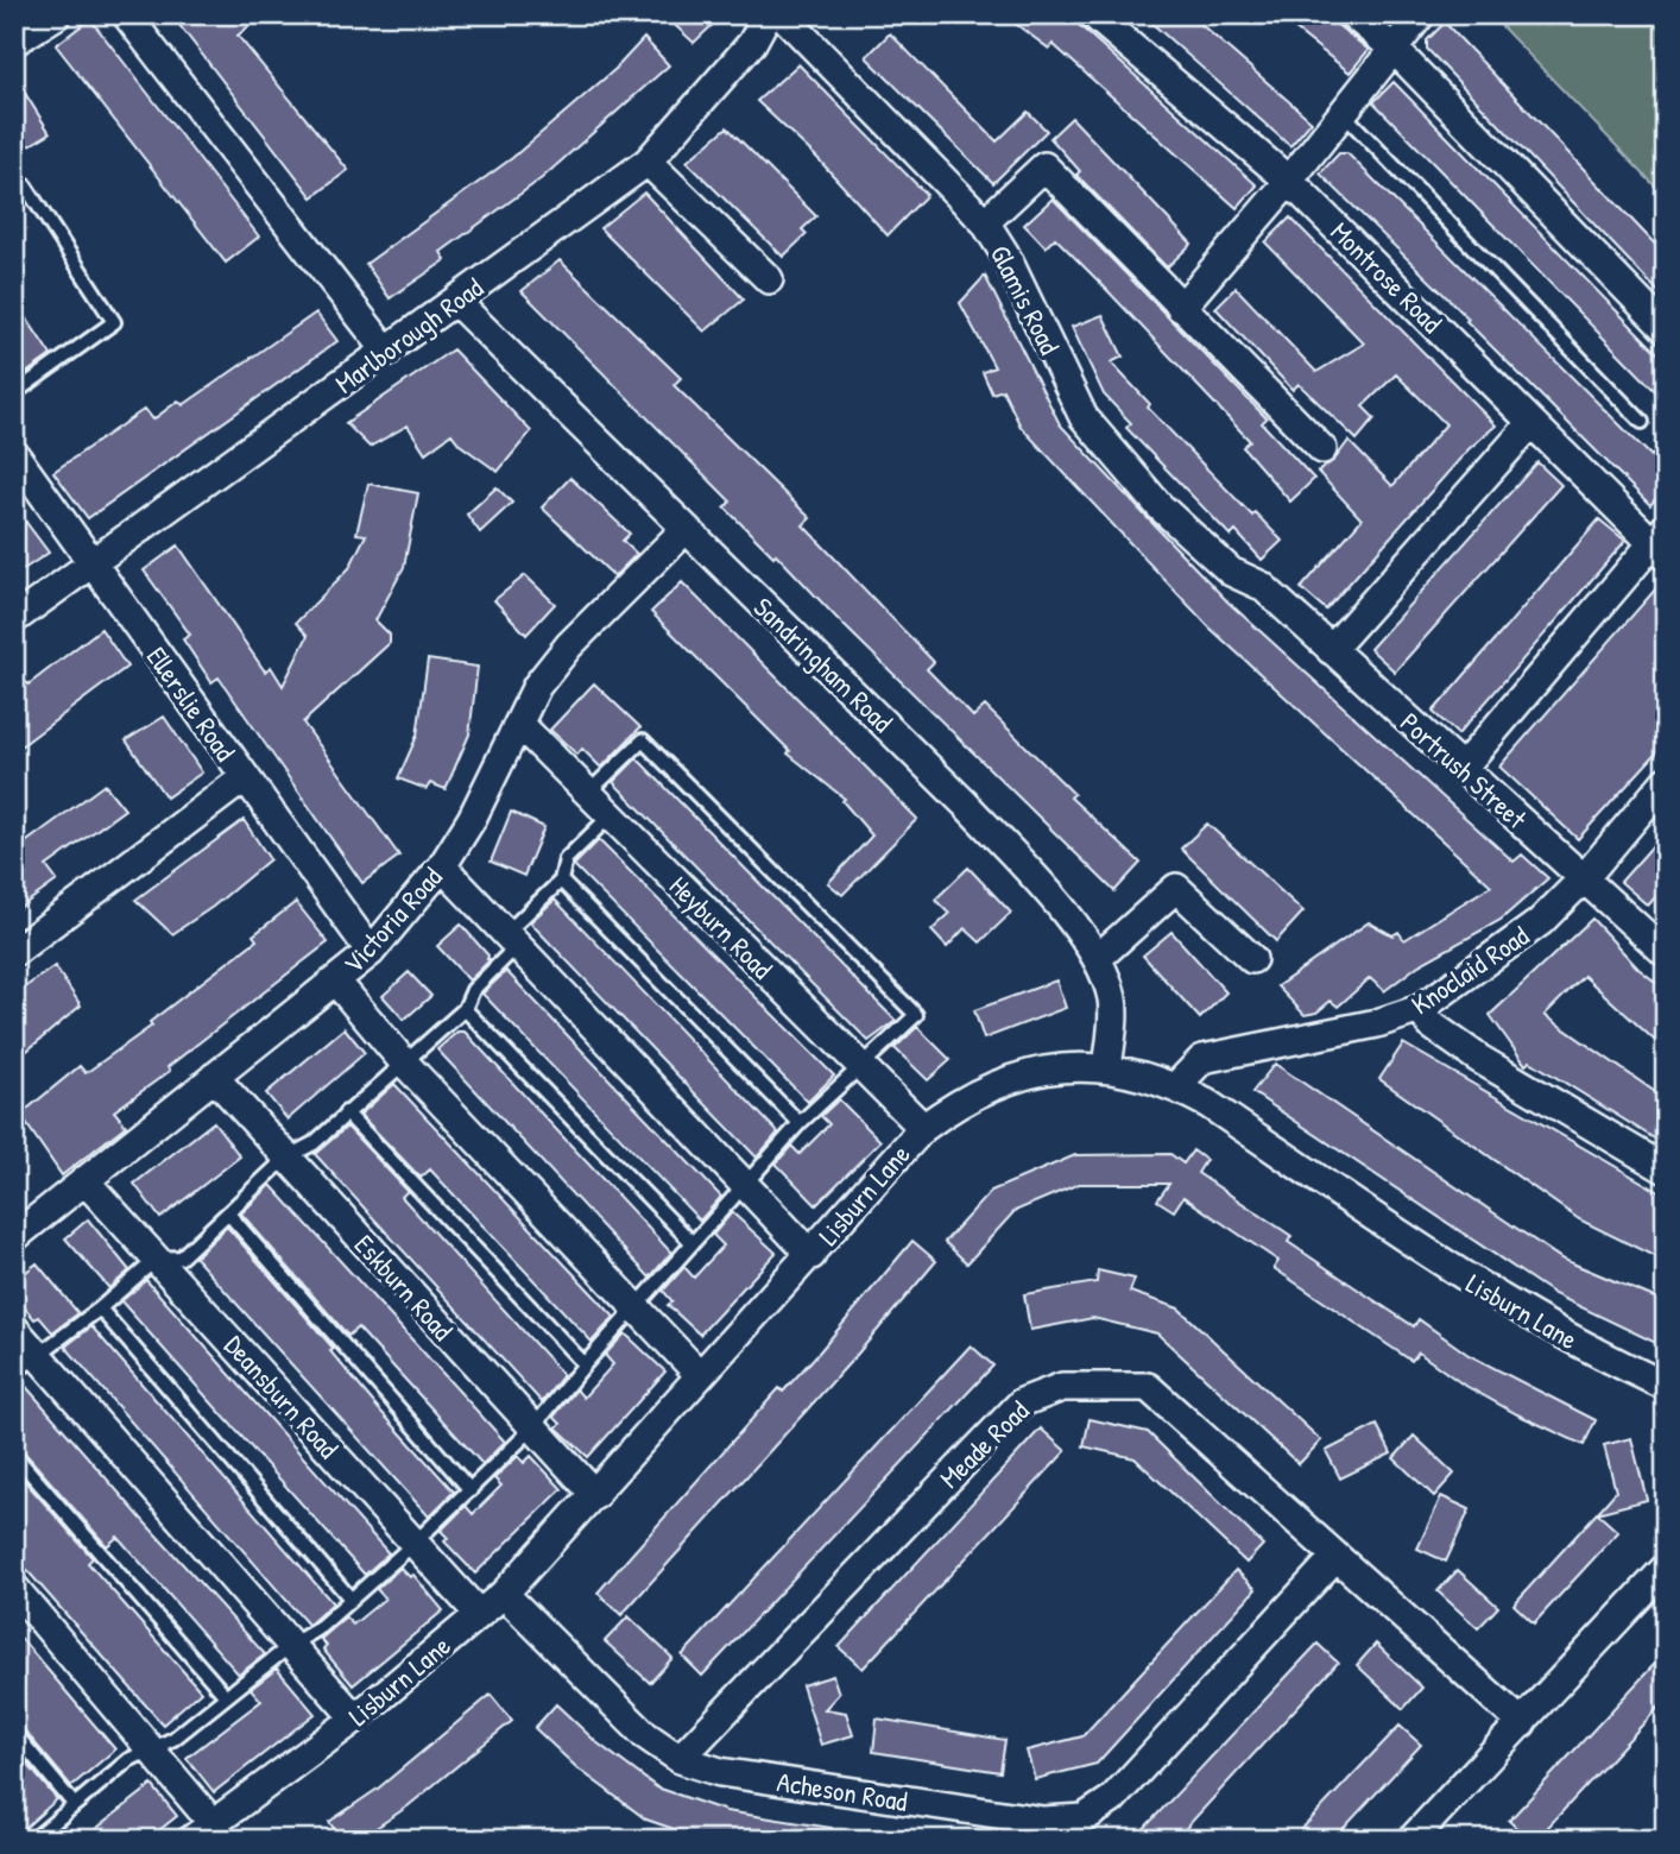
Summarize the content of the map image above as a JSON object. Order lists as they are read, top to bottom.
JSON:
{
  "streets": {
    "street": [
      "Montrose Road",
      "Glamis Road",
      "Marlborough Road",
      "Sandringham Road",
      "Ellerslie Road",
      "Portrush Street",
      "Victoria Road",
      "Heyburn Road",
      "Knoclaid Road",
      "Lisburn Lane",
      "Eskburn Road",
      "Deansburn Road",
      "Meade Road",
      "Acheson Road"
    ]
  },
  "crossings": [
    ["Glamis Road", "Portrush Street"],
    ["Marlborough Road", "Sandringham Road"],
    ["Marlborough Road", "Ellerslie Road"],
    ["Sandringham Road", "Victoria Road"],
    ["Sandringham Road", "Lisburn Lane"],
    ["Ellerslie Road", "Victoria Road"],
    ["Portrush Street", "Knoclaid Road"],
    ["Victoria Road", "Heyburn Road"],
    ["Victoria Road", "Eskburn Road"],
    ["Victoria Road", "Deansburn Road"],
    ["Heyburn Road", "Lisburn Lane"],
    ["Knoclaid Road", "Lisburn Lane"],
    ["Lisburn Lane", "Eskburn Road"],
    ["Lisburn Lane", "Deansburn Road"],
    ["Lisburn Lane", "Acheson Road"],
    ["Meade Road", "Acheson Road"]
  ]
}
